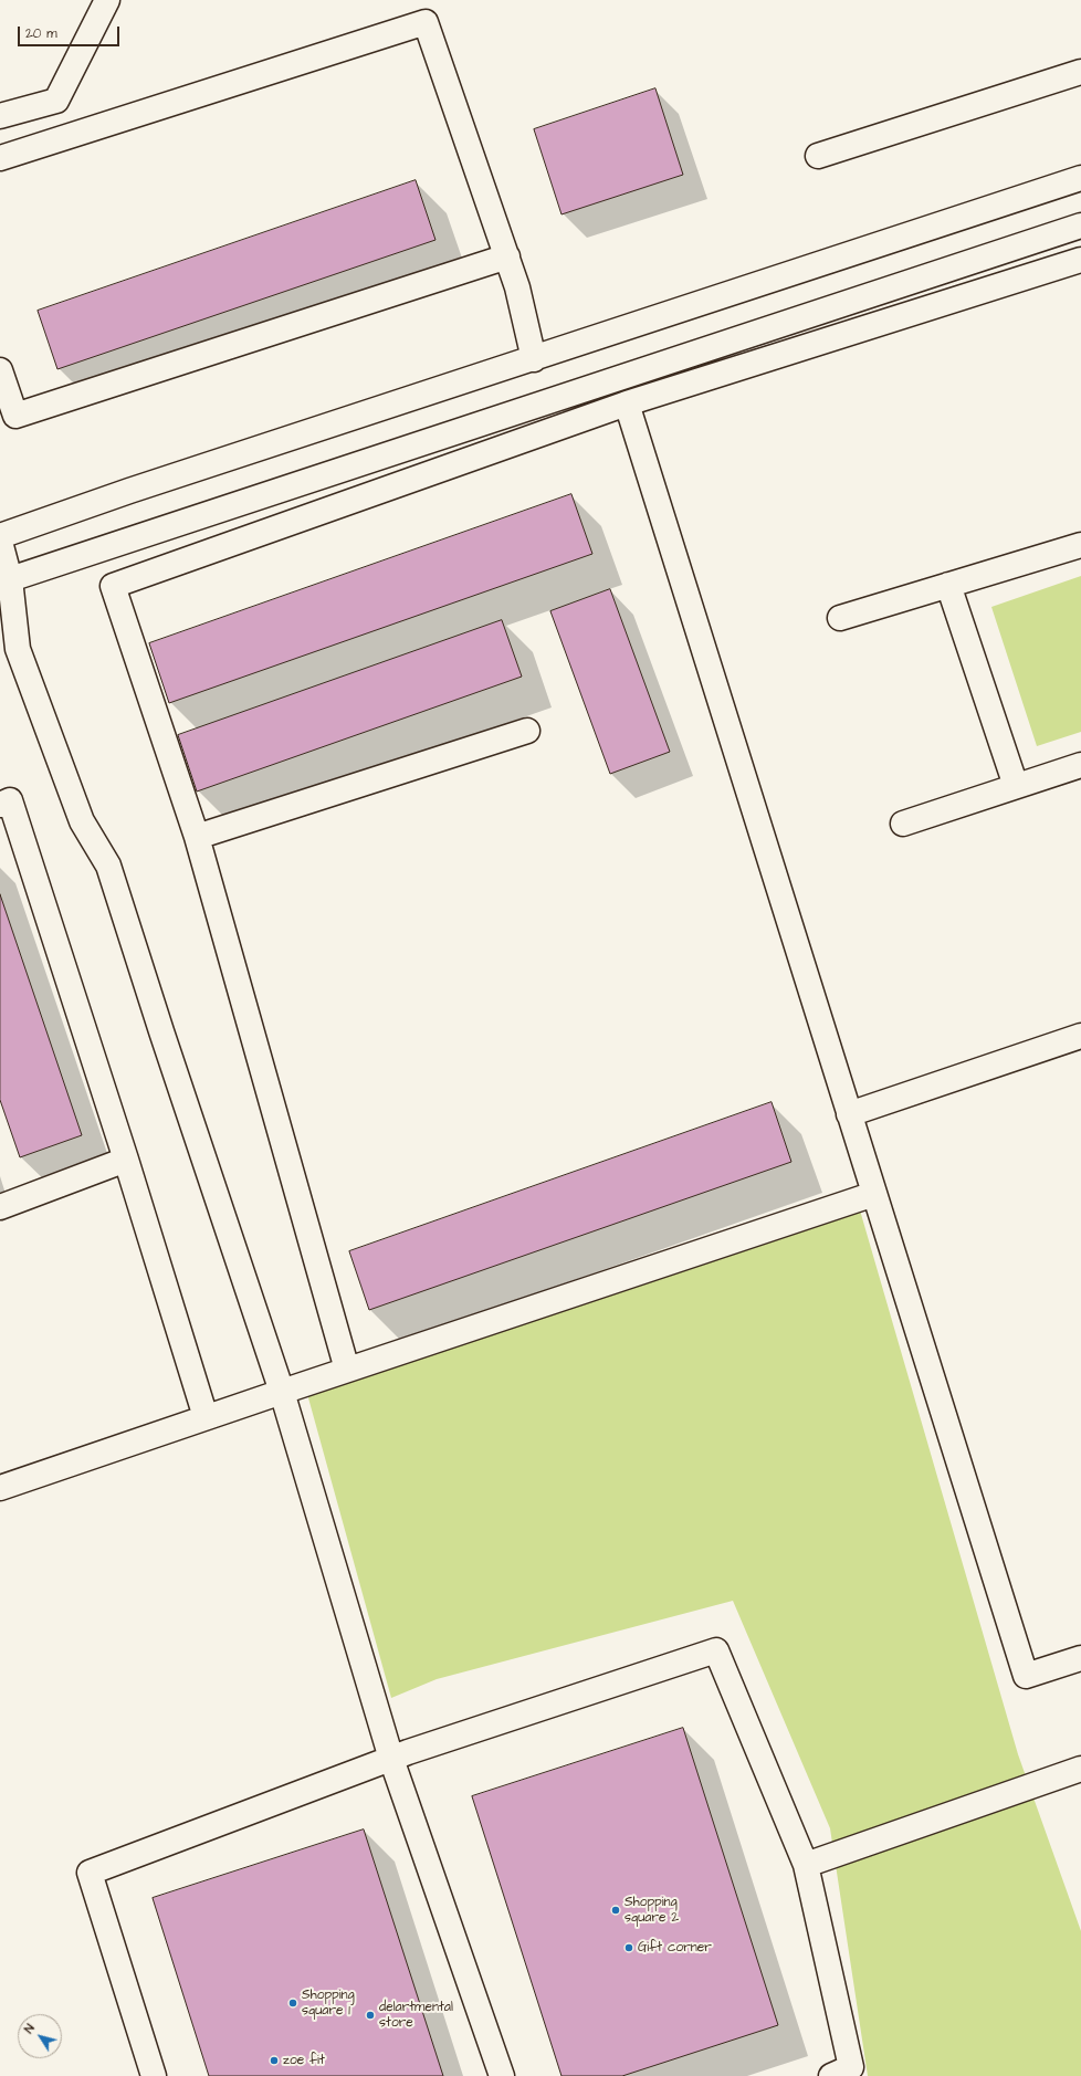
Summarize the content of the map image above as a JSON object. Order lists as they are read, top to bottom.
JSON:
{
  "places": [
    "Shopping square 2",
    "Gift corner",
    "Shopping square 1",
    "delartmental store",
    "zoe fit"
  ],
  "scale_bar": "20 m",
  "north": "top left"
}
